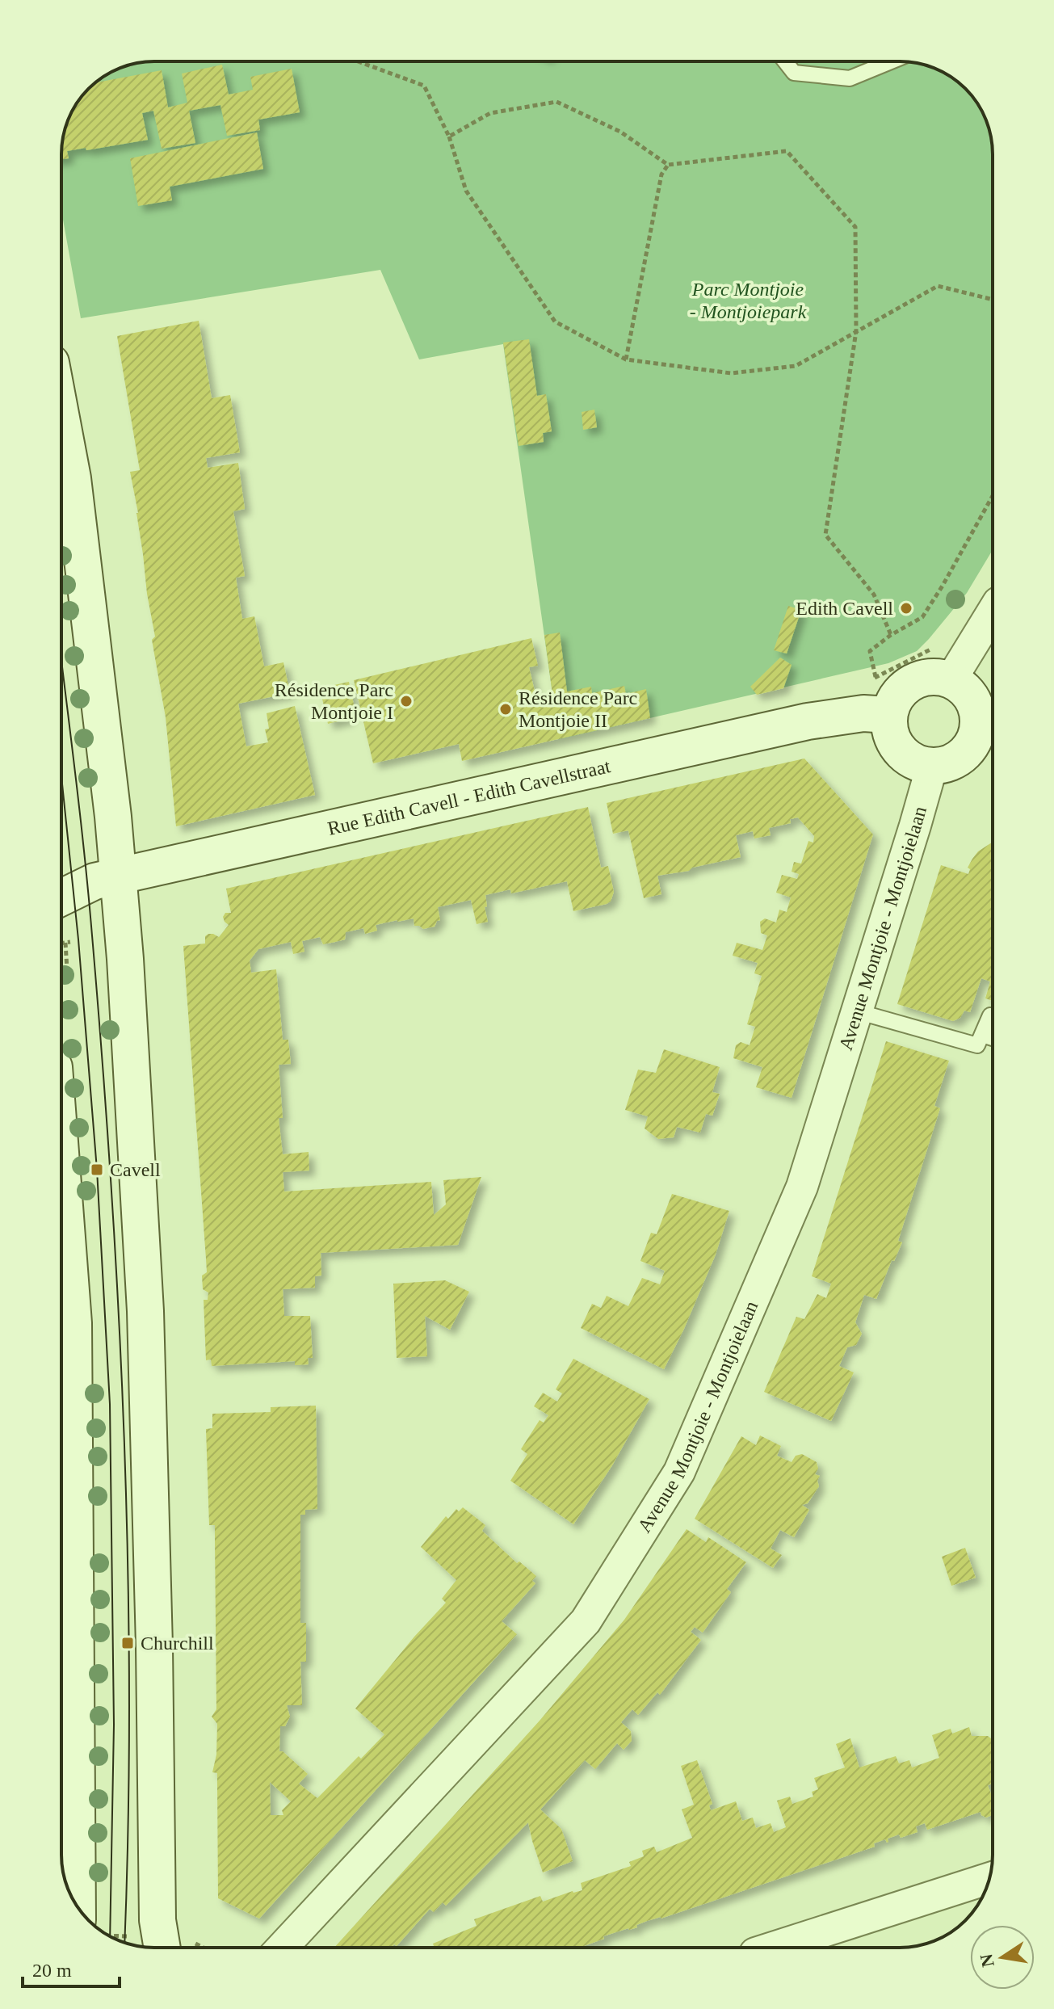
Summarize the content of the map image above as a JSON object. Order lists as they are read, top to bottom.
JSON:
{
  "streets": {
    "main road": ["Rue Edith Cavell - Edith Cavellstraat"],
    "street": ["Avenue Montjoie - Montjoielaan"]
  },
  "crossings": [
    ["Rue Edith Cavell - Edith Cavellstraat", "Avenue Montjoie - Montjoielaan"]
  ],
  "parks": ["Parc Montjoie - Montjoiepark"],
  "places": {
    "other": ["Edith Cavell", "Résidence Parc Montjoie I", "Résidence Parc Montjoie II"],
    "transit": ["Cavell", "Churchill"]
  },
  "scale_bar": "20 m",
  "north": "left"
}
